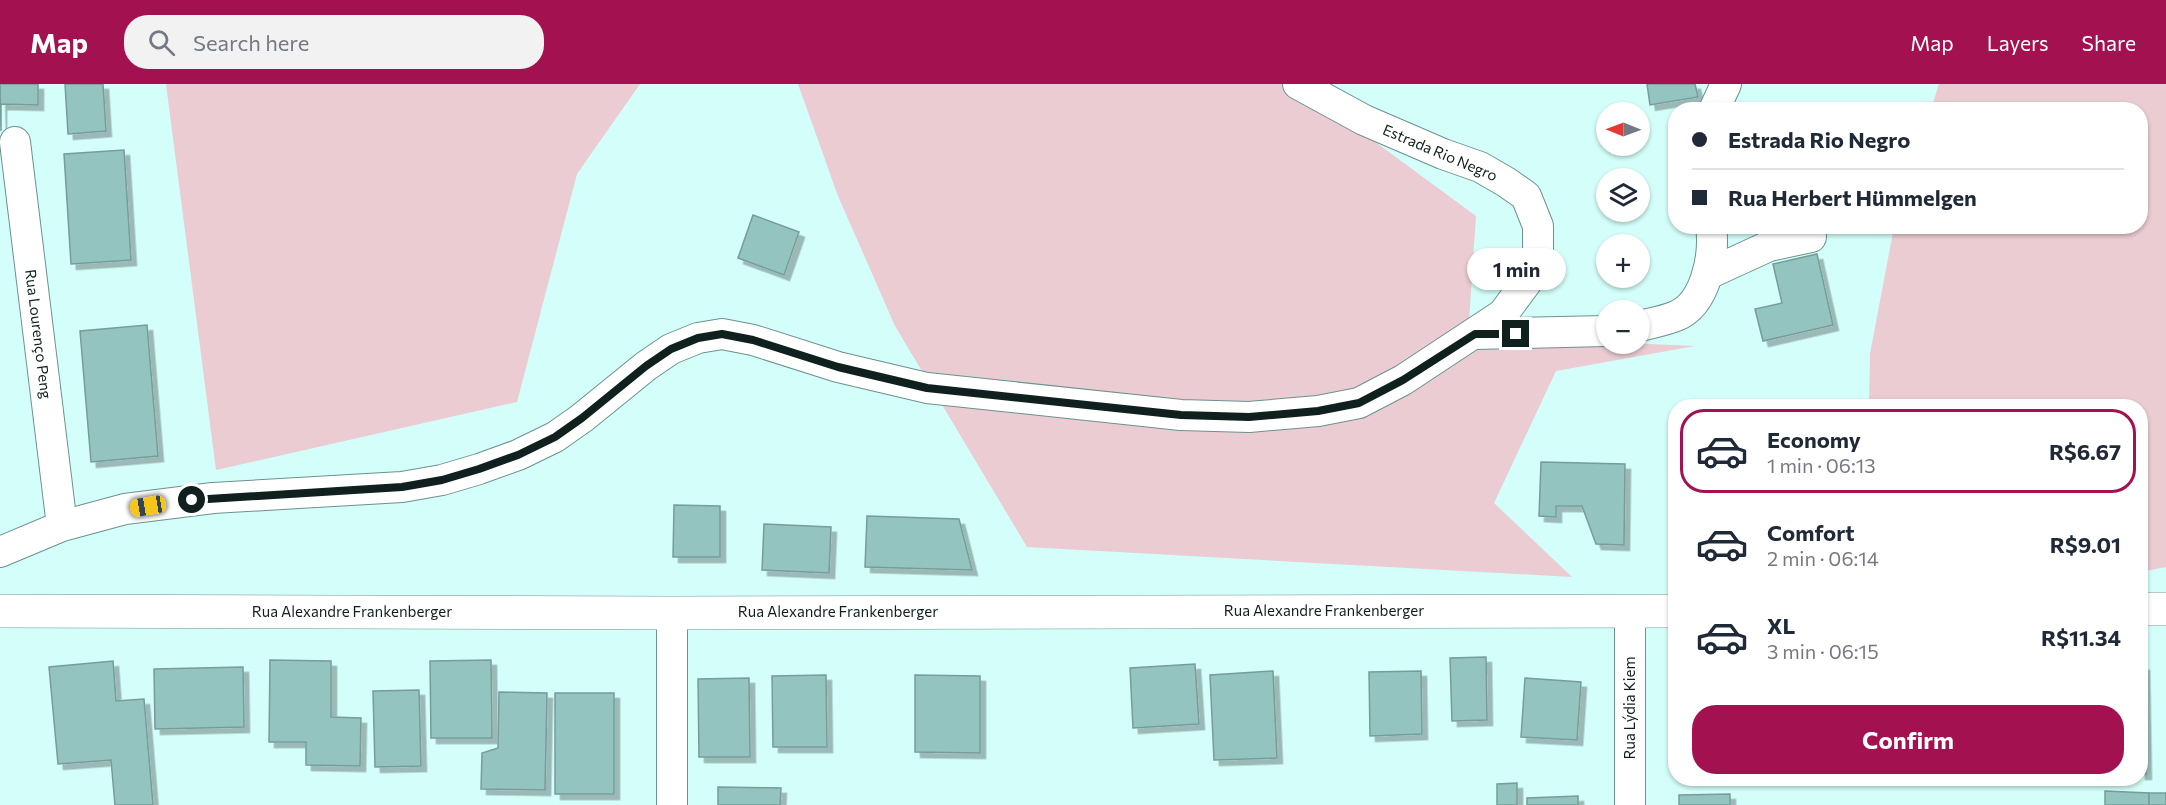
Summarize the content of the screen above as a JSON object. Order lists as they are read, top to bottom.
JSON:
{
  "streets": {
    "street": [
      "Estrada Rio Negro",
      "Rua Lourenço Peng",
      "Rua Alexandre Frankenberger",
      "Rua Lýdia Kiem"
    ]
  },
  "crossings": [
    ["Estrada Rio Negro", "Rua Lourenço Peng"],
    ["Rua Alexandre Frankenberger", "Rua Lýdia Kiem"]
  ],
  "north": "left",
  "page": {
    "header": "Map",
    "search": "Search here",
    "nav": ["Map", "Layers", "Share"],
    "map_buttons": ["+", "−"],
    "banner": ["Estrada Rio Negro", "Rua Herbert Hümmelgen"],
    "bubble": "1 min",
    "list": [
      {
        "name": "Economy",
        "note": "1 min · 06:13",
        "value": "R$6.67"
      },
      {
        "name": "Comfort",
        "note": "2 min · 06:14",
        "value": "R$9.01"
      },
      {
        "name": "XL",
        "note": "3 min · 06:15",
        "value": "R$11.34"
      }
    ],
    "buttons": "Confirm"
  }
}
